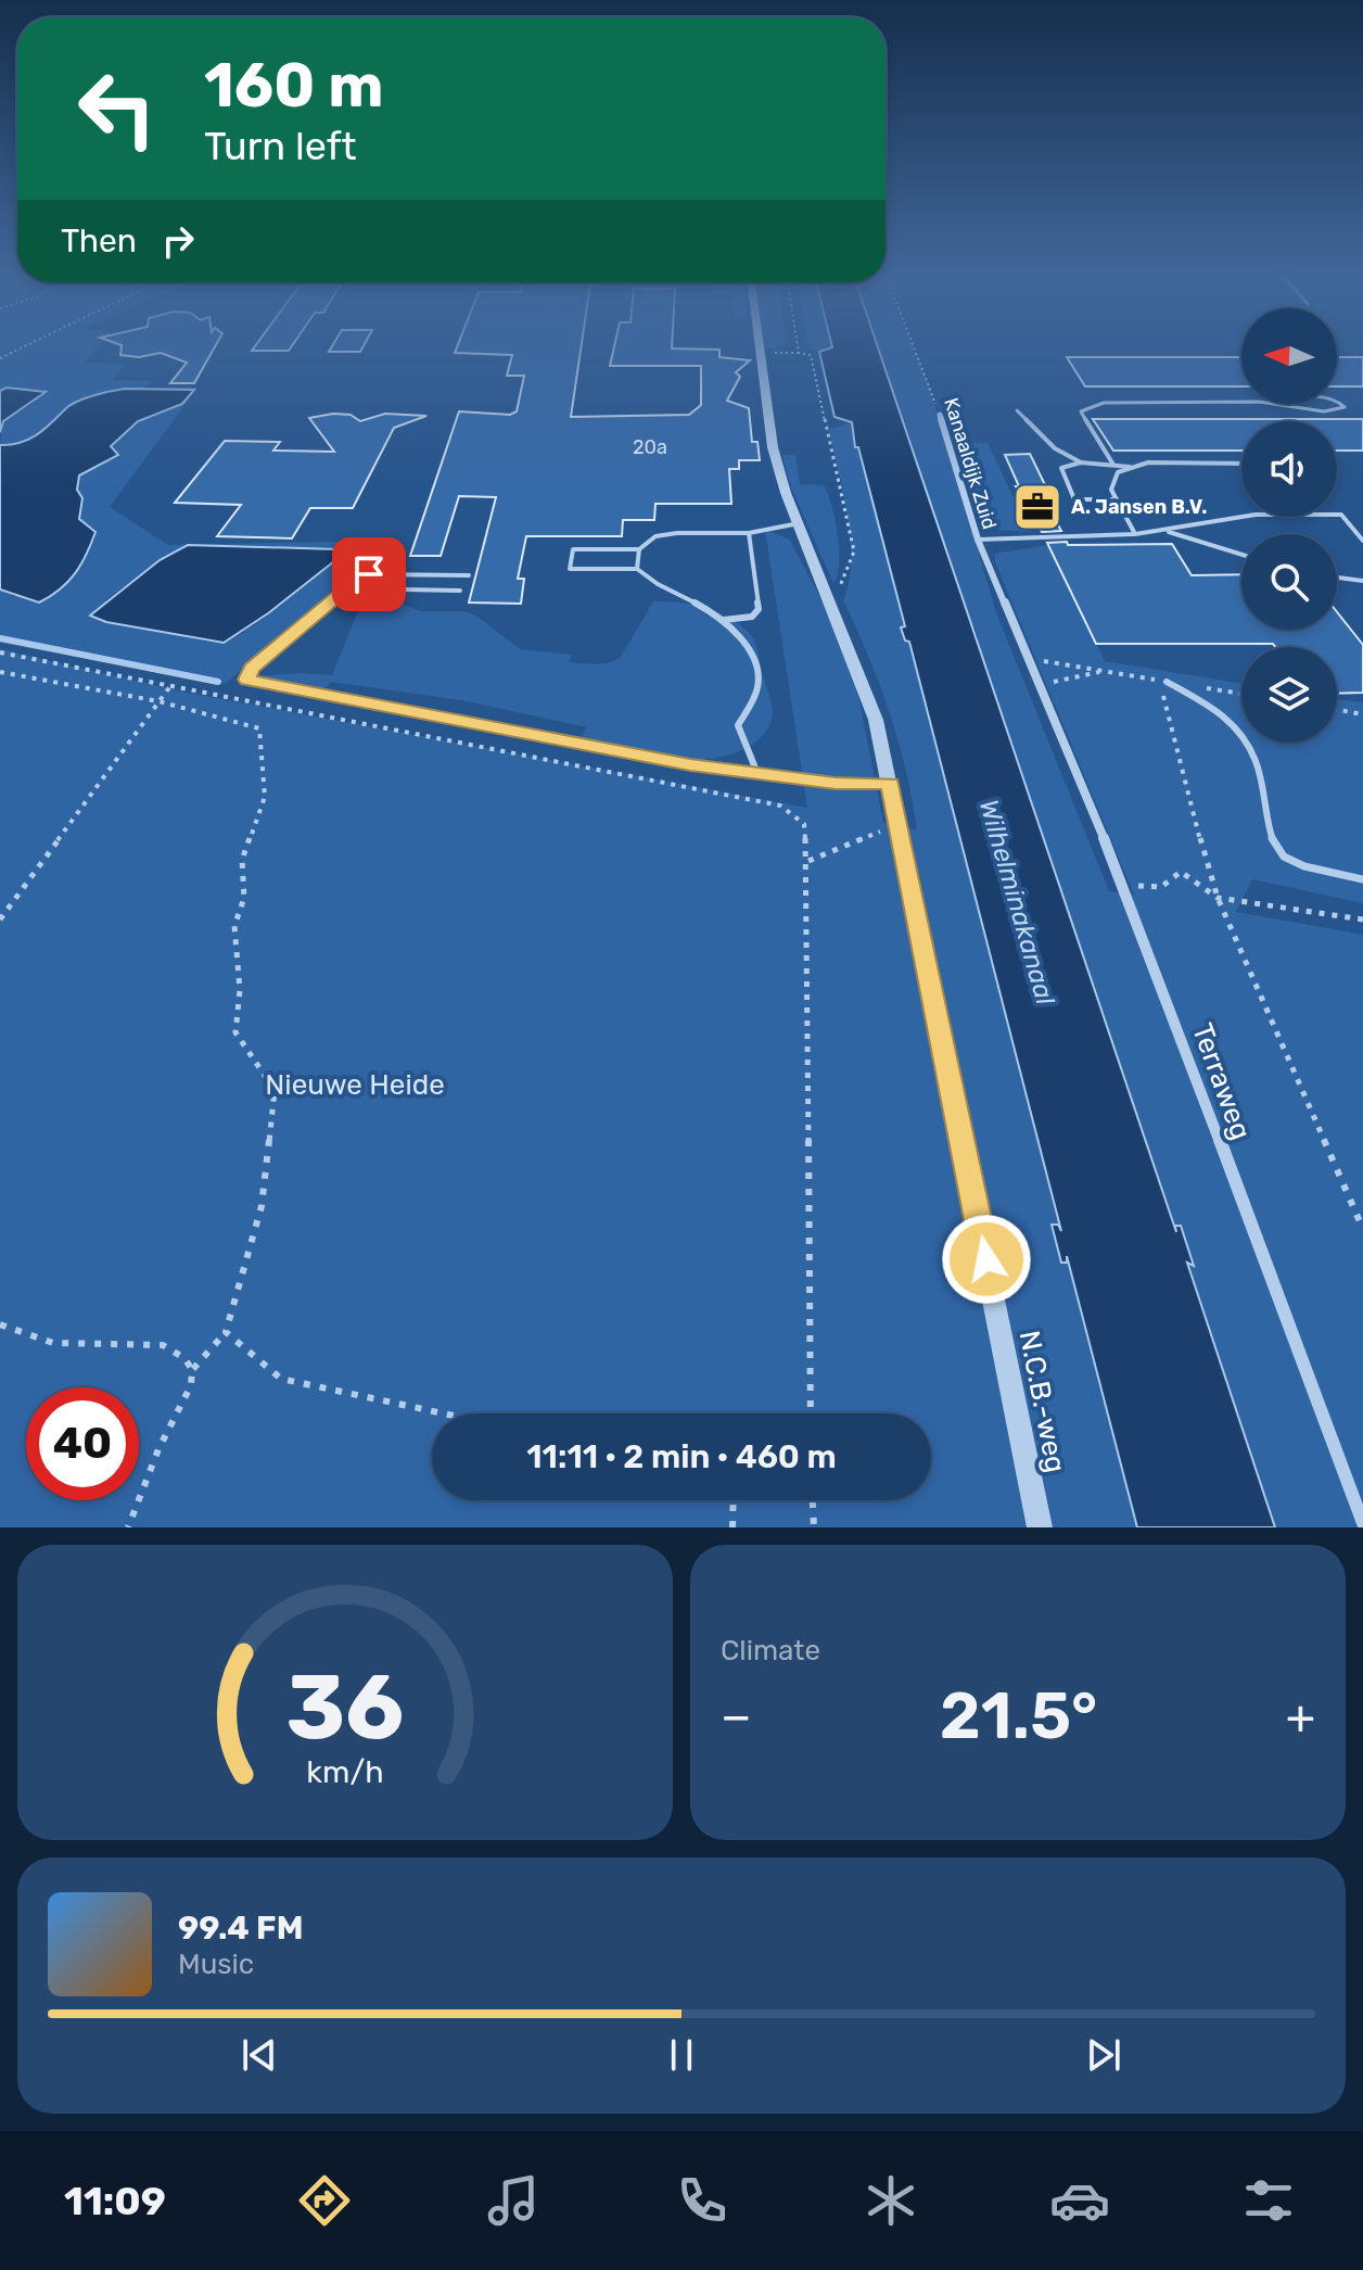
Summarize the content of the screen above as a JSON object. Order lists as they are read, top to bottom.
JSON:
{
  "streets": {
    "street": ["Kanaaldijk Zuid", "Terraweg", "N.C.B.-weg"]
  },
  "crossings": [
    ["Kanaaldijk Zuid", "Terraweg"]
  ],
  "water": ["Wilhelminakanaal"],
  "parks": ["Nieuwe Heide"],
  "places": {
    "office": ["A. Jansen B.V."]
  },
  "house_numbers": ["20a"],
  "north": "left",
  "page": {
    "turn": ["160 m", "Turn left"],
    "then": "Then",
    "limit": "40",
    "trip": "11:11 · 2 min · 460 m",
    "tile": "Climate",
    "heat": ["−", "21.5°", "+"],
    "song": ["99.4 FM", "Music"],
    "tabs": "11:09",
    "gauge": ["36", "km/h"]
  }
}
